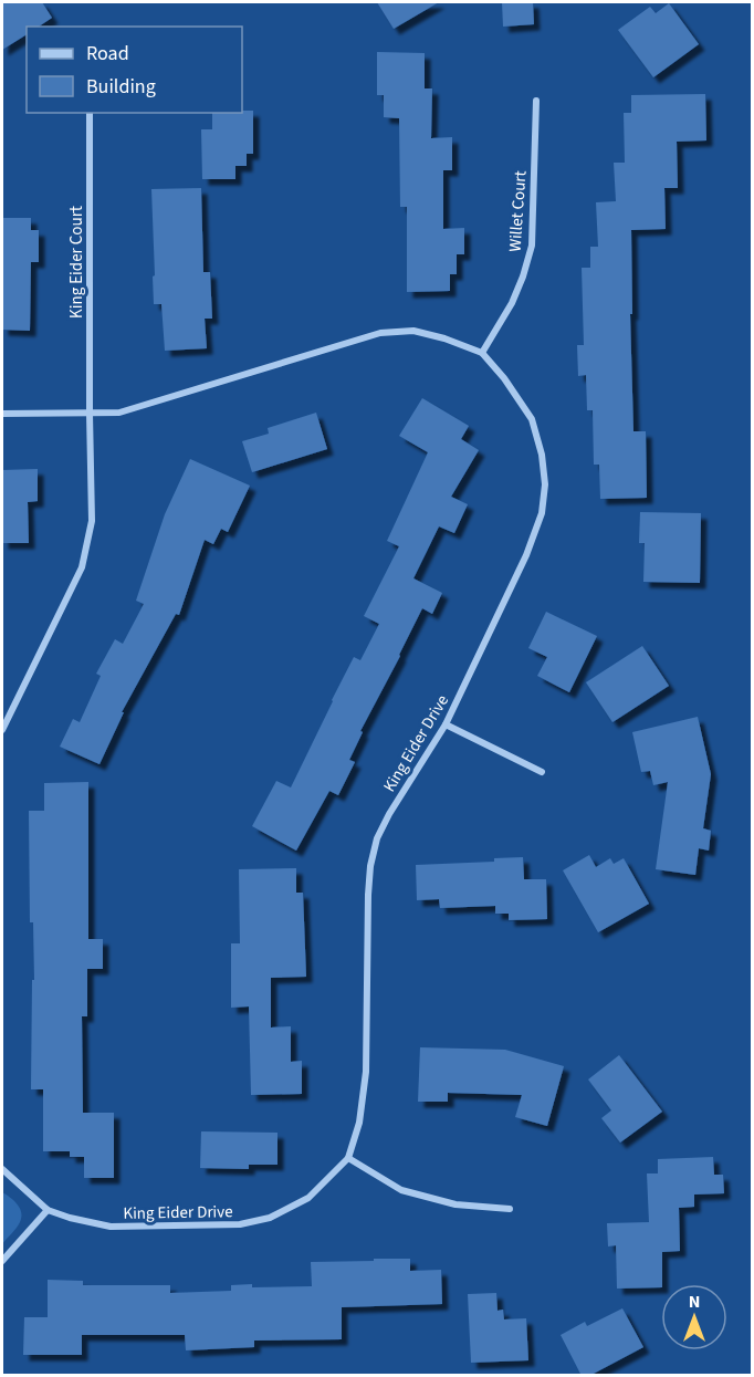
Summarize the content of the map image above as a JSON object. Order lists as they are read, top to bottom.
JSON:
{
  "streets": {
    "street": ["Willet Court", "King Eider Court", "King Eider Drive"]
  },
  "crossings": [
    ["Willet Court", "King Eider Drive"],
    ["King Eider Court", "King Eider Drive"]
  ],
  "legend": ["Road", "Building"],
  "north": "top"
}
